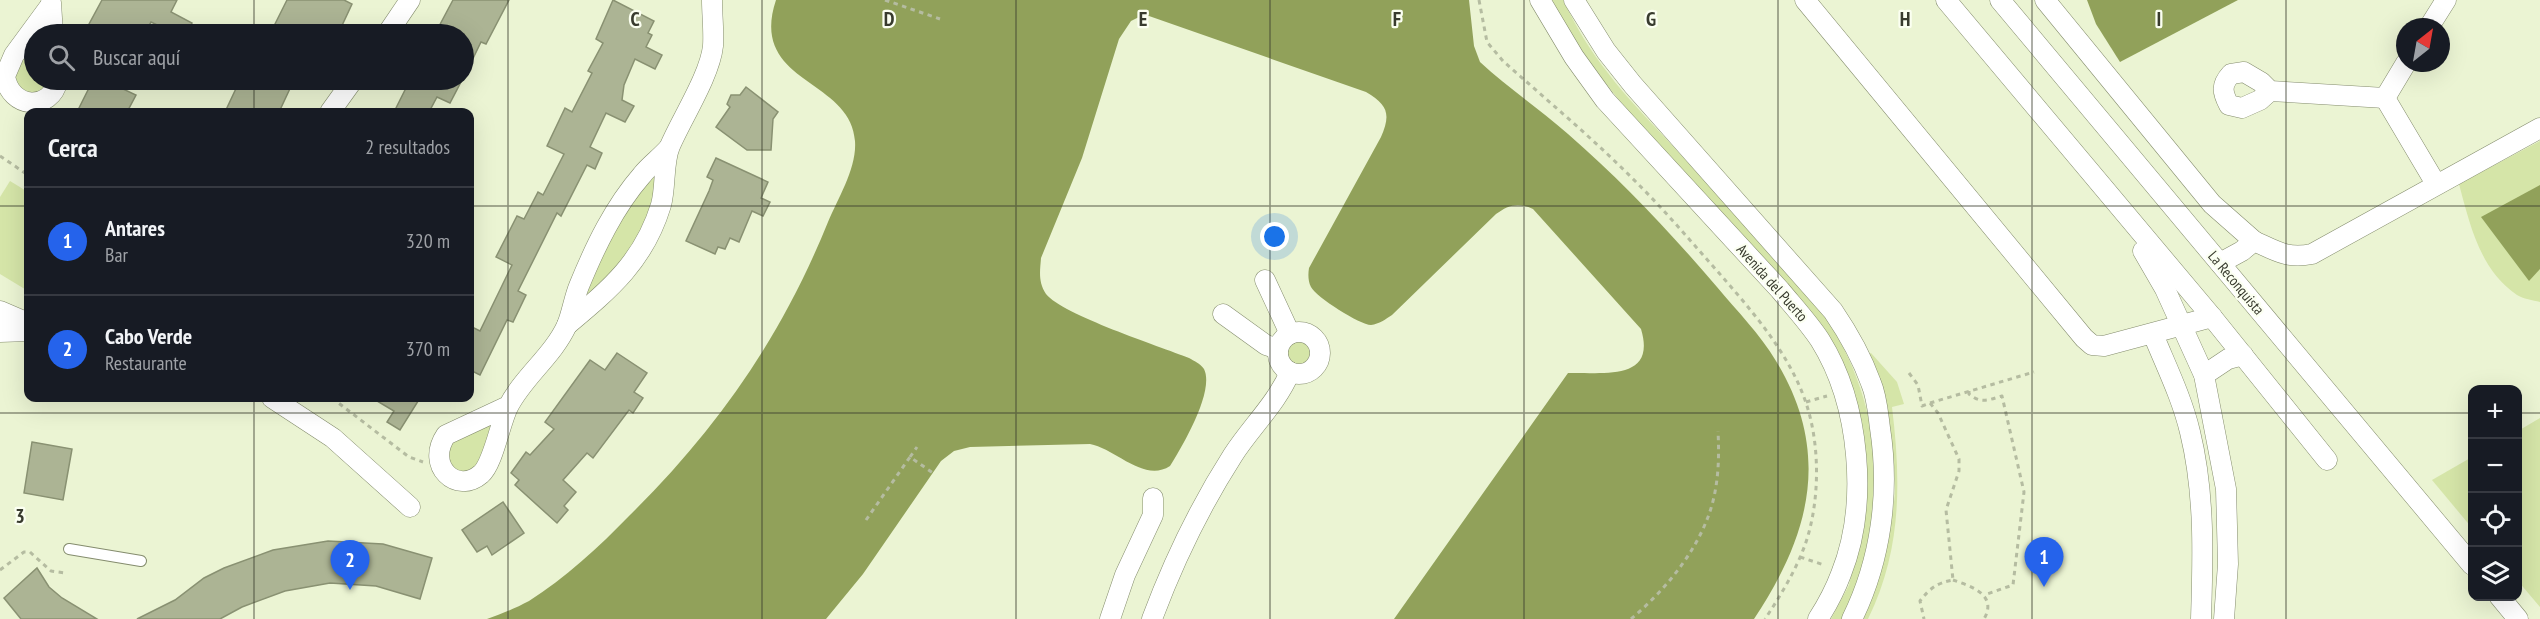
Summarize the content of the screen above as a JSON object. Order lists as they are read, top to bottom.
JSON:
{
  "streets": {
    "street": ["Avenida del Puerto", "La Reconquista"]
  },
  "north": "top right",
  "page": {
    "search": "Buscar aquí",
    "heading": ["Cerca", "2 resultados"],
    "list": [
      {
        "mark": "1",
        "name": "Antares",
        "note": "Bar",
        "value": "320 m"
      },
      {
        "mark": "2",
        "name": "Cabo Verde",
        "note": "Restaurante",
        "value": "370 m"
      }
    ],
    "map_buttons": ["+", "−"],
    "pins": ["1", "2"]
  },
  "grid": {
    "columns": [
      "C",
      "D",
      "E",
      "F",
      "G",
      "H",
      "I"
    ],
    "rows": ["3"]
  }
}
